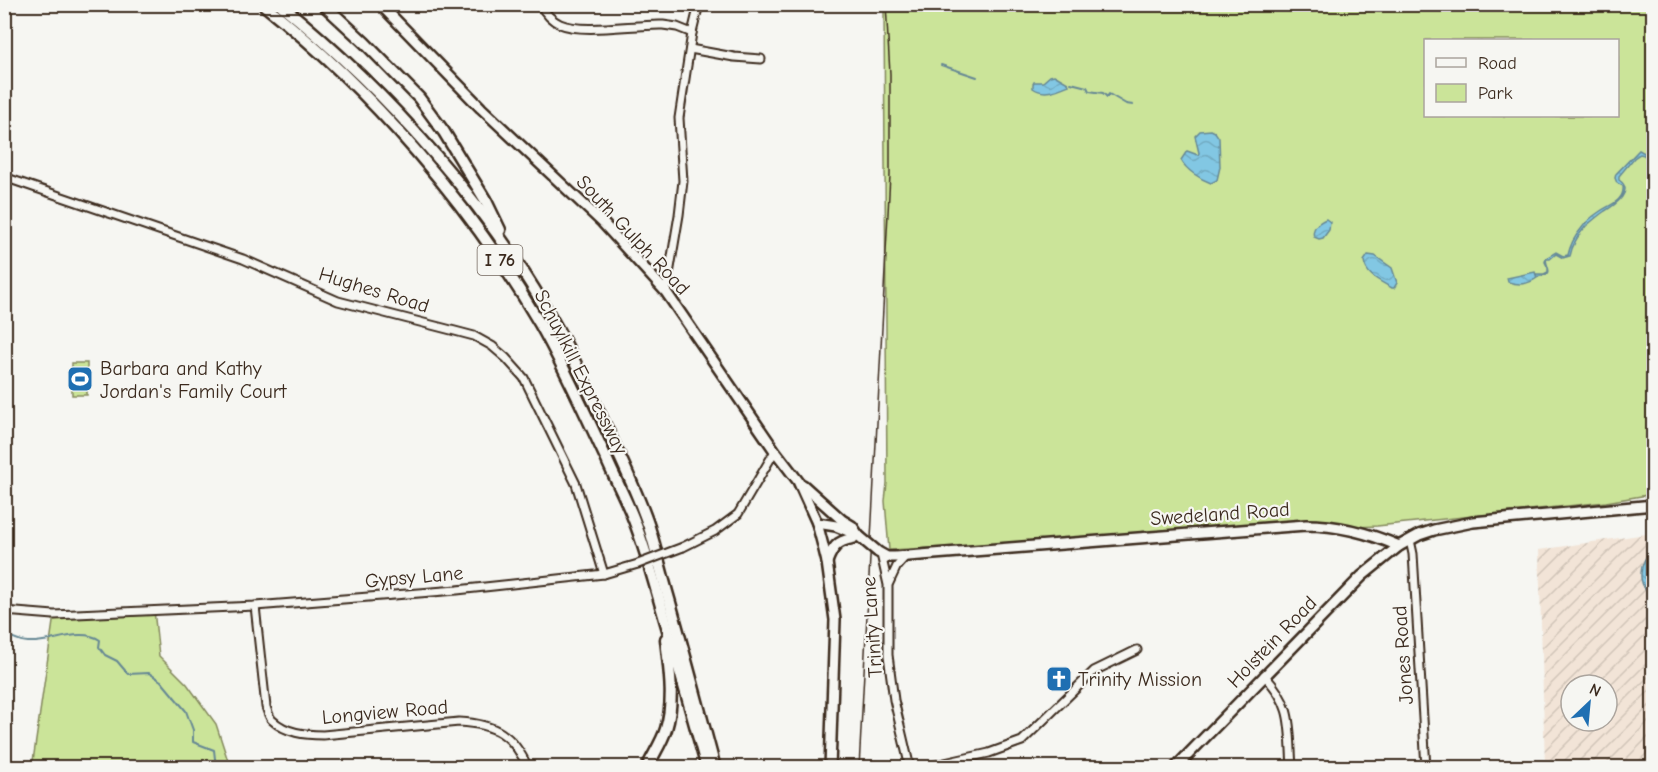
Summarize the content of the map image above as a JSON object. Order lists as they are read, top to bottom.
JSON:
{
  "streets": {
    "highway": ["I 76", "Schuylkill Expressway"],
    "main road": ["South Gulph Road", "Swedeland Road", "Holstein Road"],
    "street": [
      "Hughes Road",
      "Gypsy Lane",
      "Trinity Lane",
      "Jones Road",
      "Longview Road"
    ]
  },
  "crossings": [
    ["South Gulph Road", "Gypsy Lane"],
    ["Hughes Road", "Gypsy Lane"],
    ["Swedeland Road", "Trinity Lane"],
    ["Swedeland Road", "Holstein Road"],
    ["Gypsy Lane", "Longview Road"]
  ],
  "places": {
    "sports": ["Barbara and Kathy Jordan's Family Court"],
    "church": ["Trinity Mission"]
  },
  "legend": ["Road", "Park"],
  "north": "top right"
}
